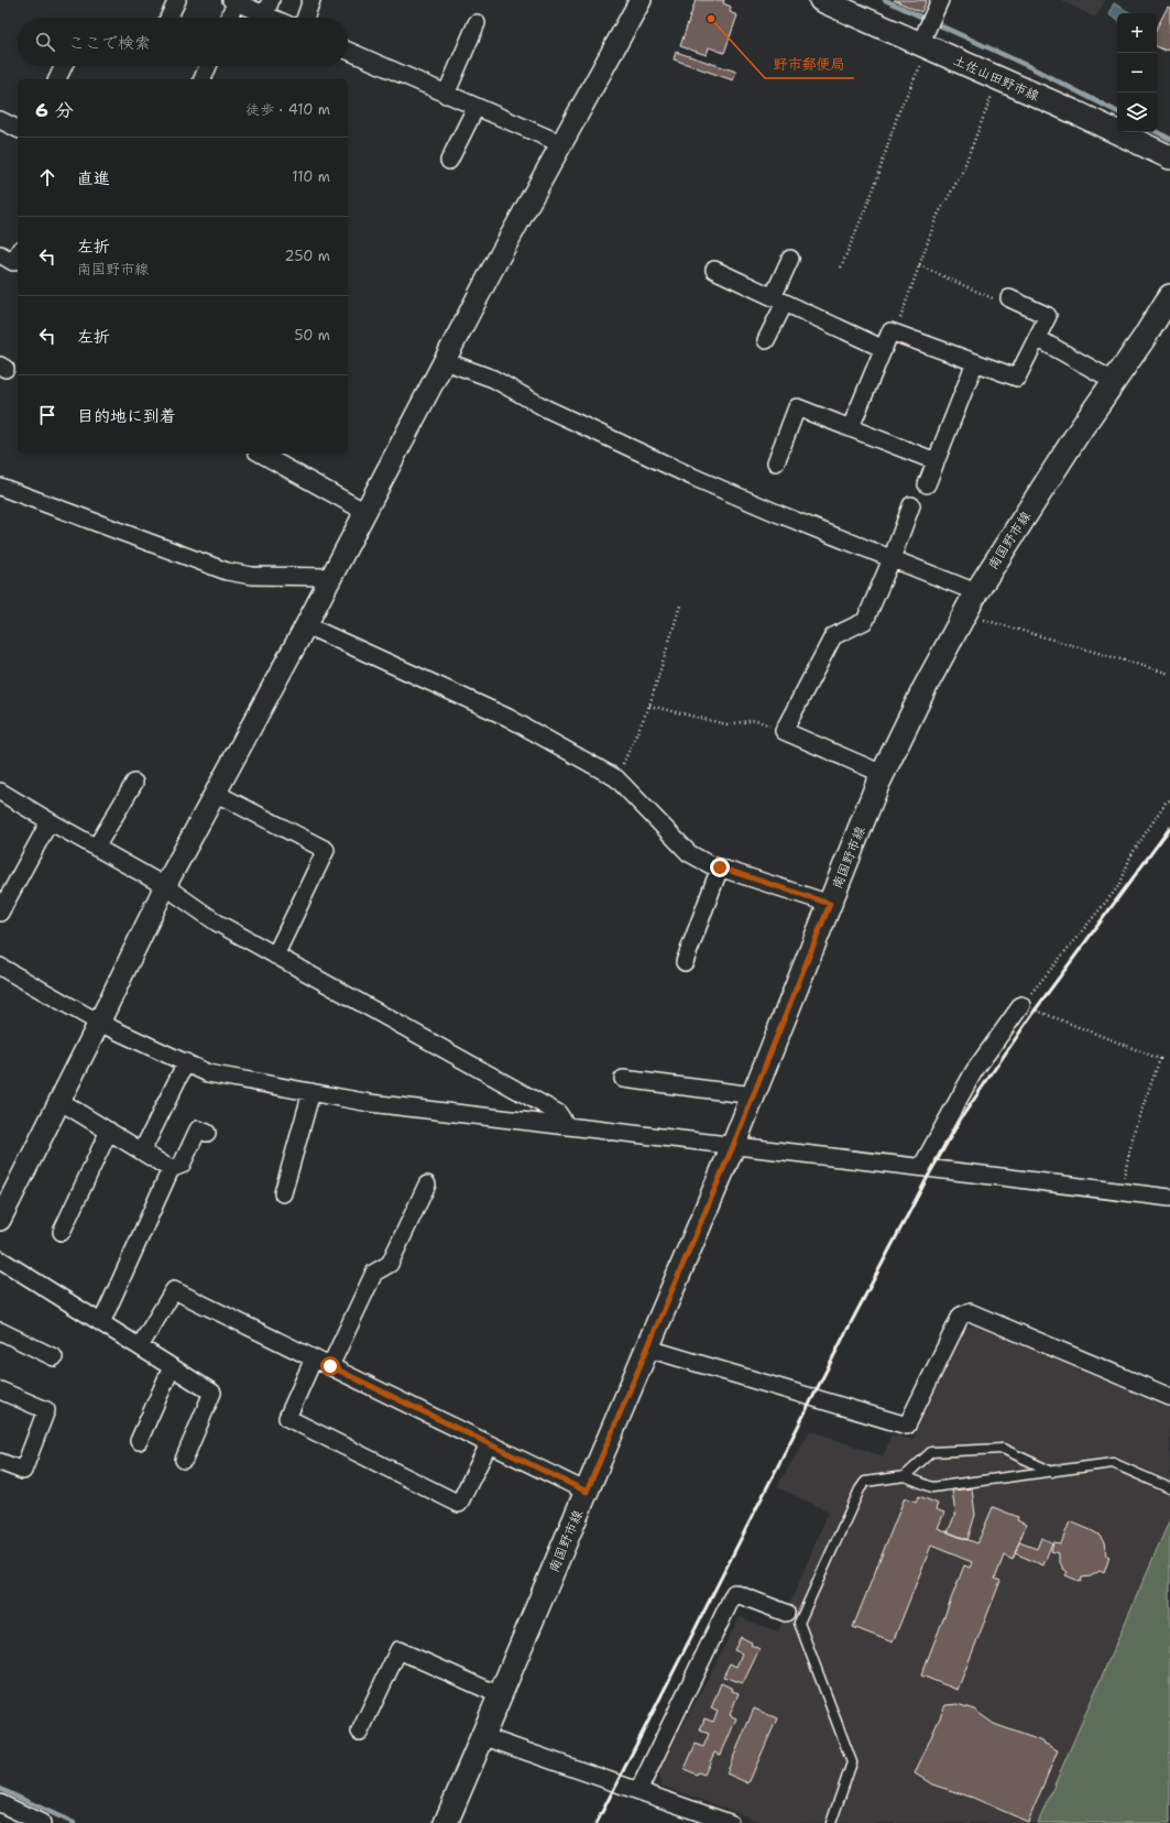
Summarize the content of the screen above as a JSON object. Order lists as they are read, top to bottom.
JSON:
{
  "streets": {
    "main road": ["土佐山田野市線", "南国野市線"]
  },
  "places": ["野市郵便局"],
  "page": {
    "map_buttons": ["+", "−"],
    "search": "ここで検索",
    "heading": ["6 分", "徒歩 · 410 m"],
    "list": [
      ["直進", "110 m"],
      ["左折", "南国野市線", "250 m"],
      ["左折", "50 m"],
      "目的地に到着"
    ]
  }
}
